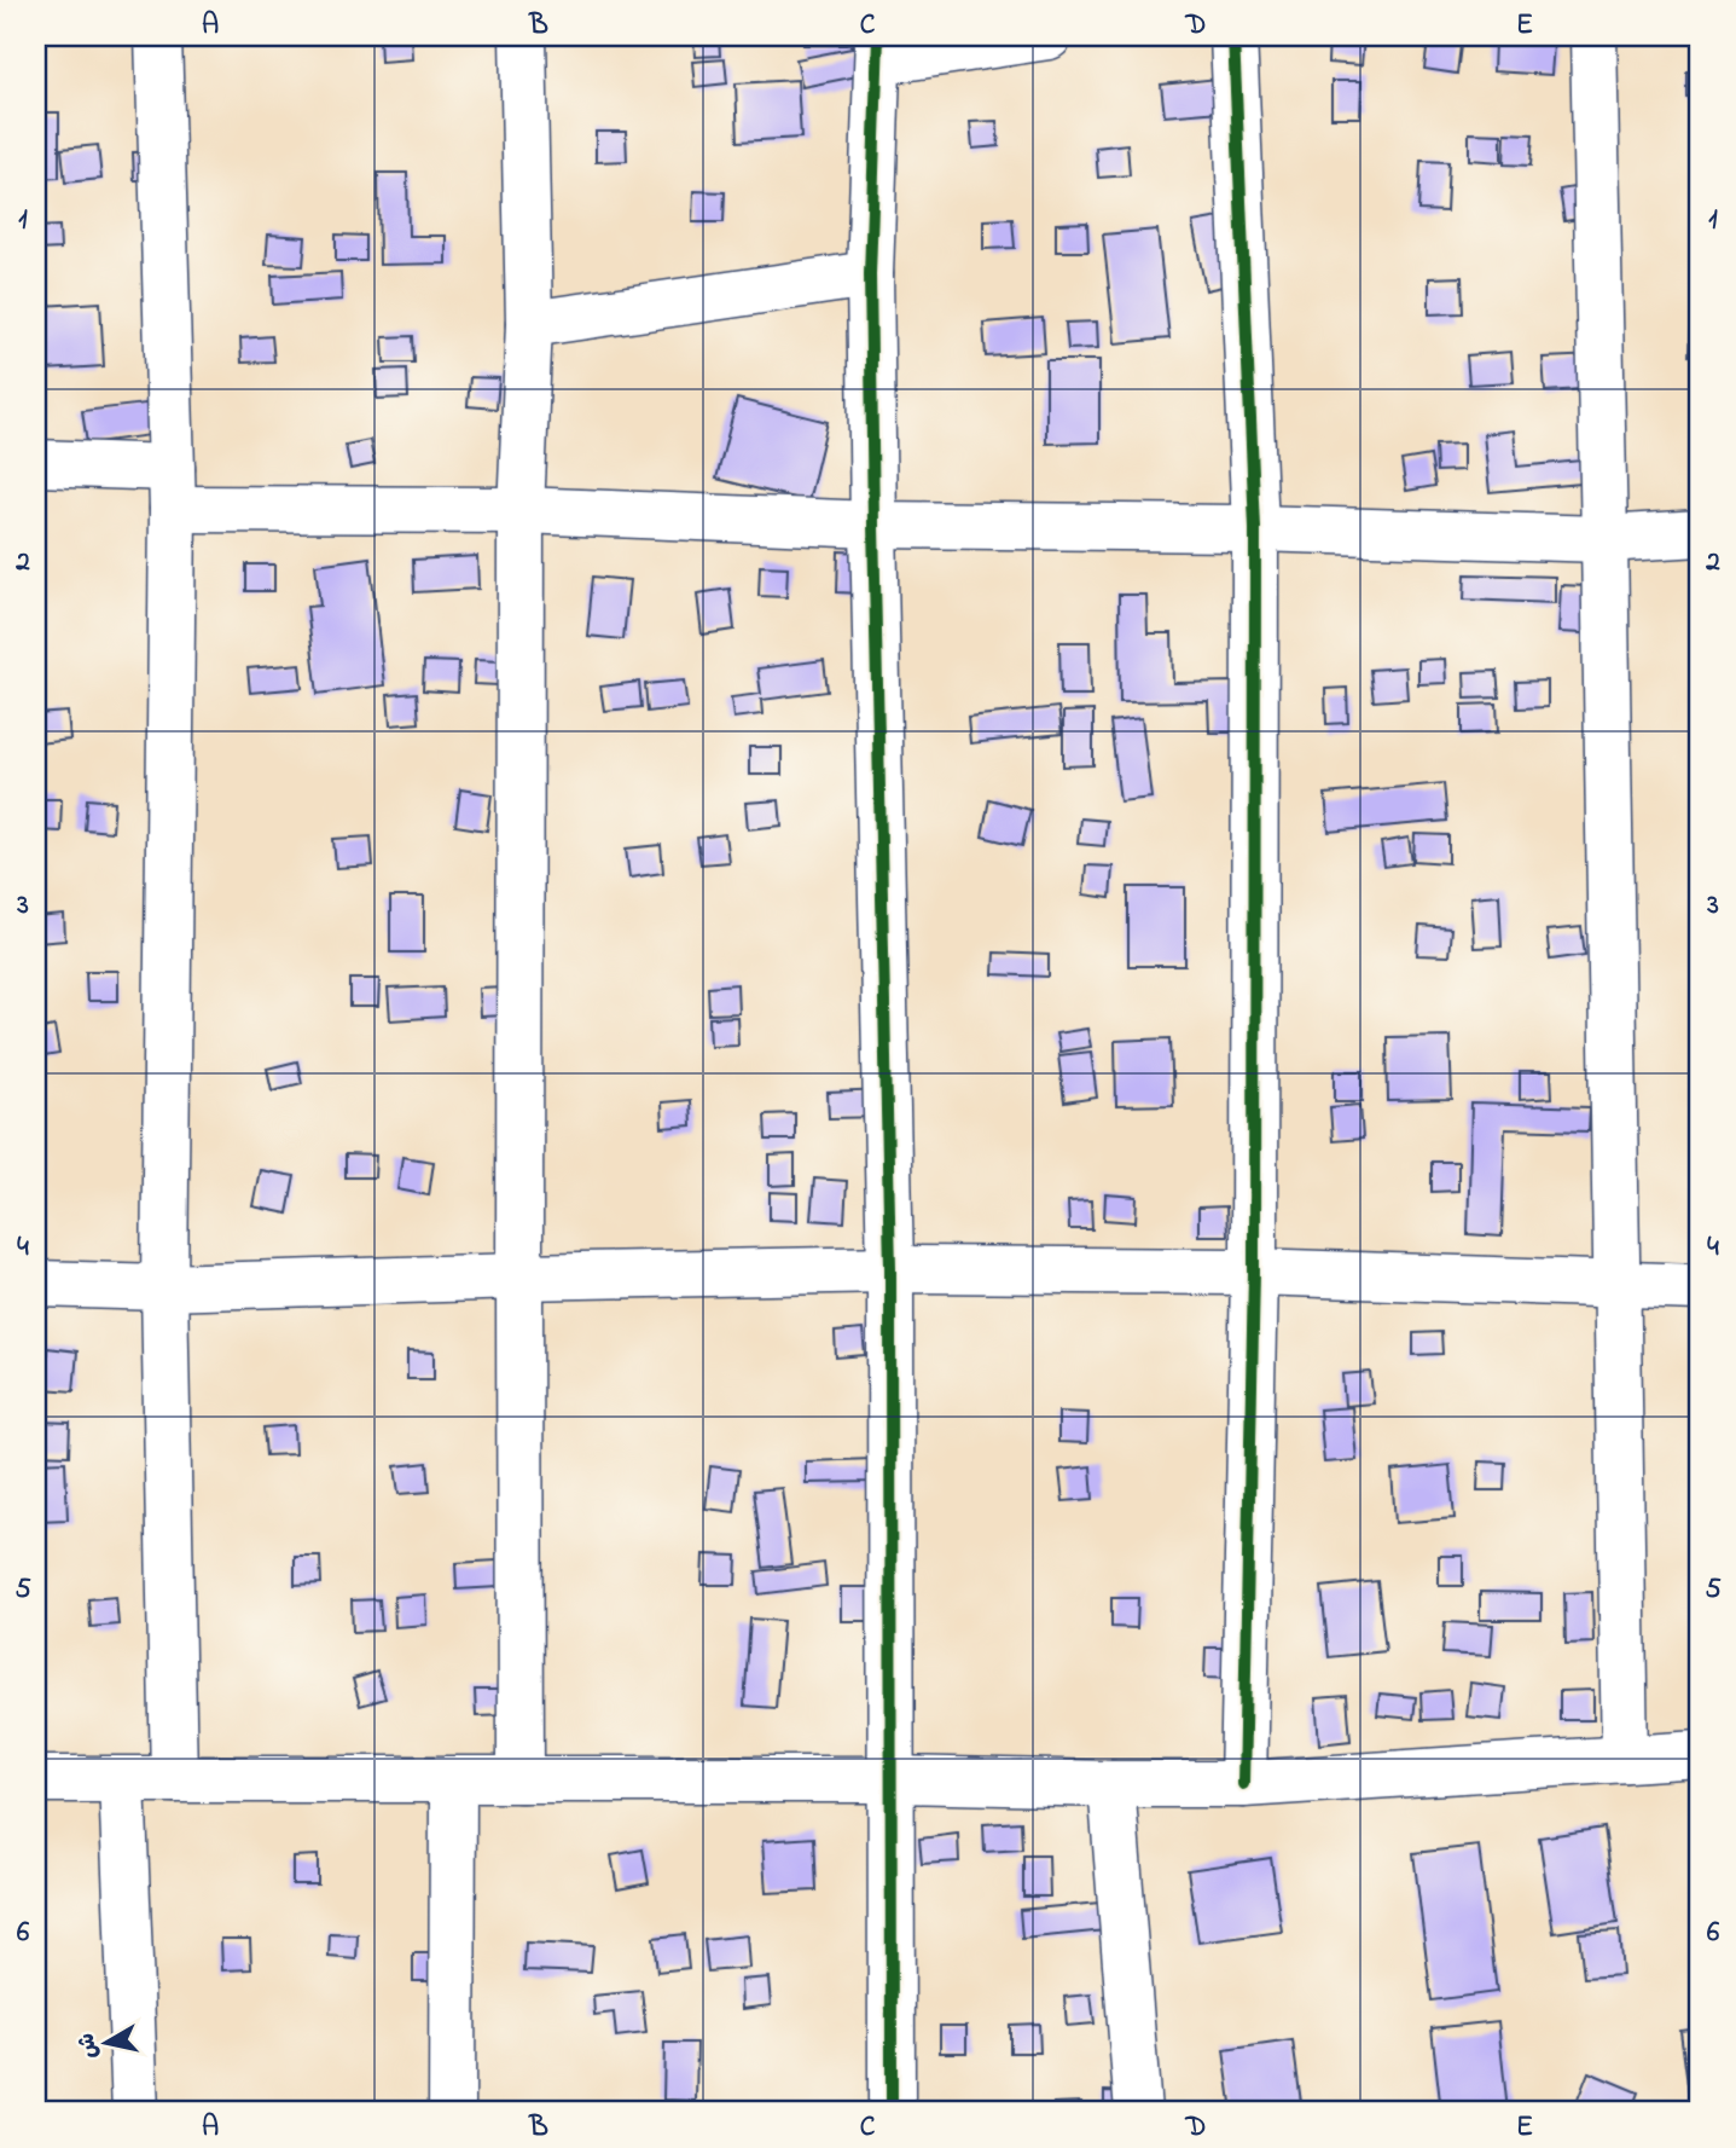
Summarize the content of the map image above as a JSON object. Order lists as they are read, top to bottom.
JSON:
{
  "north": "left",
  "grid": {
    "columns": [
      "A",
      "B",
      "C",
      "D",
      "E"
    ],
    "rows": [
      "1",
      "2",
      "3",
      "4",
      "5",
      "6"
    ]
  }
}
